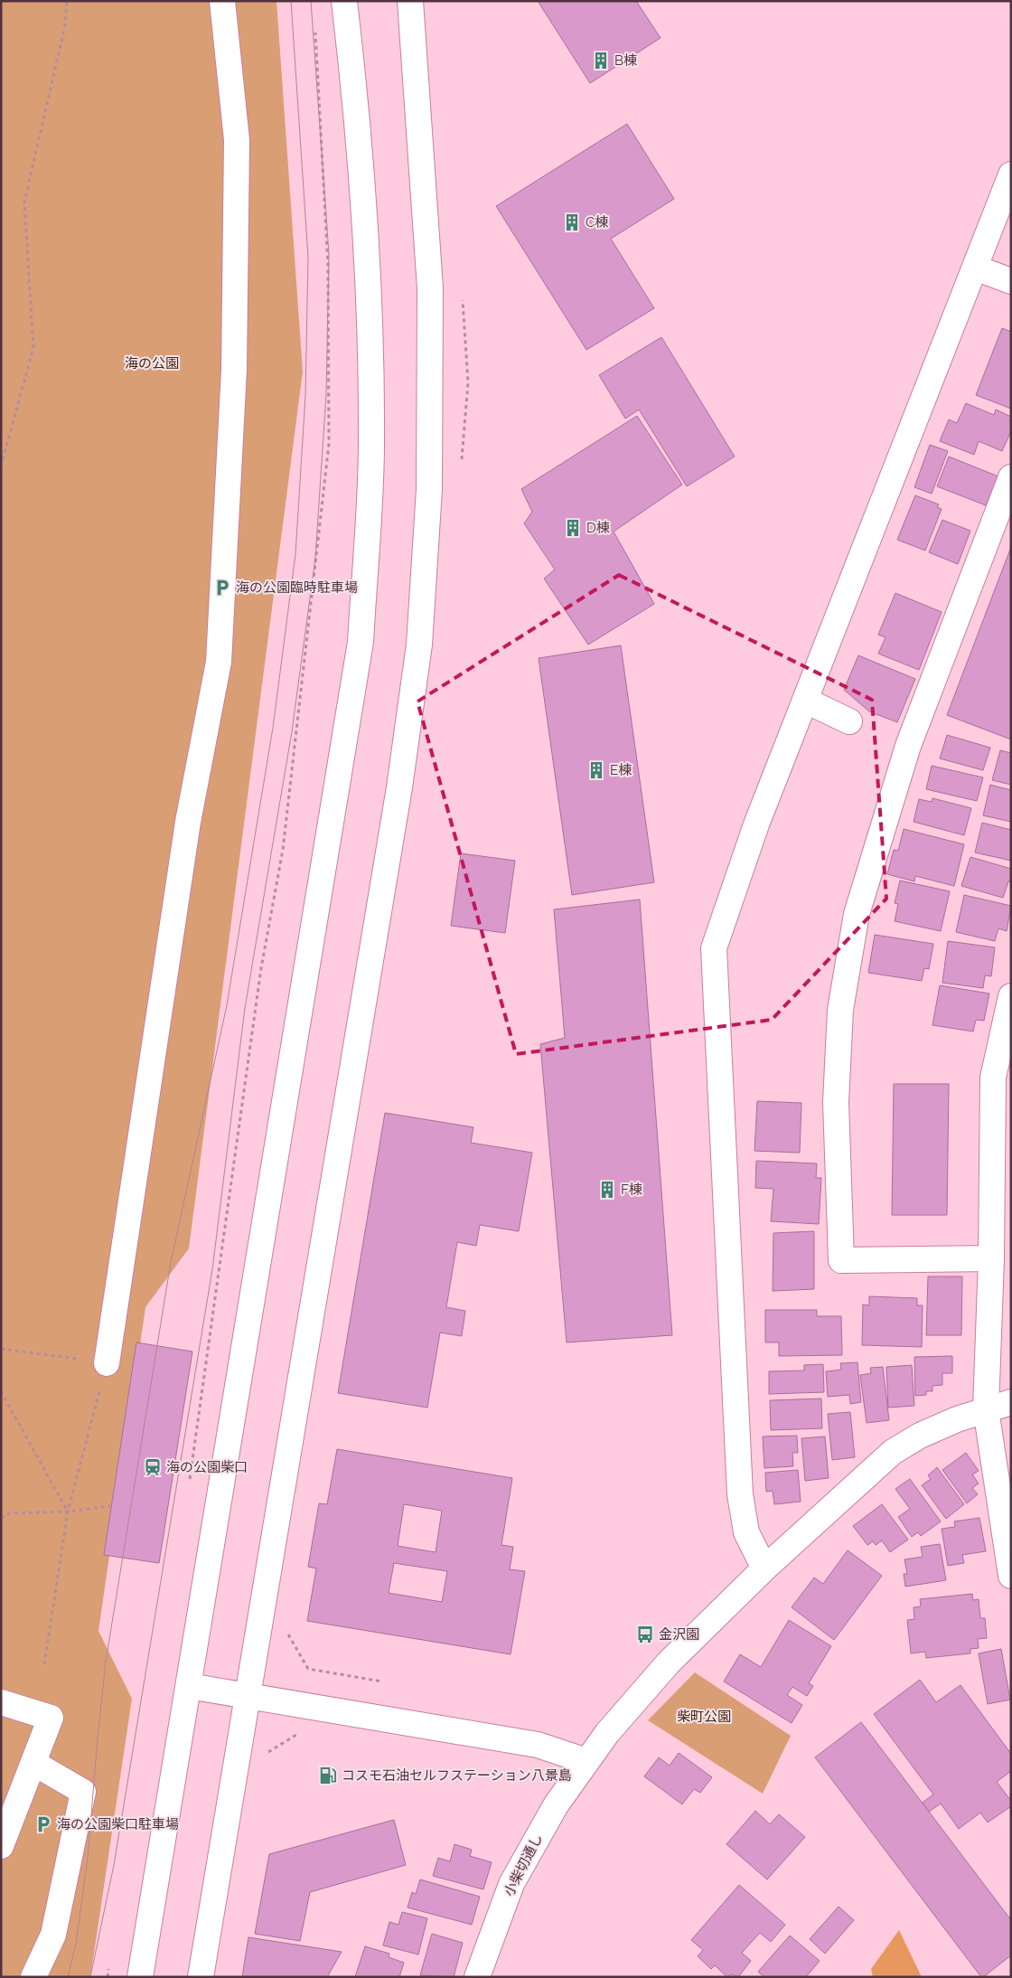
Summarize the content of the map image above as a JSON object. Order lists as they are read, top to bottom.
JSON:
{
  "streets": {
    "street": ["小柴切通し"]
  },
  "parks": ["海の公園", "柴町公園"],
  "places": {
    "building": [
      "B棟",
      "C棟",
      "D棟",
      "E棟",
      "F棟"
    ],
    "parking": ["海の公園臨時駐車場", "海の公園柴口駐車場"],
    "station": ["海の公園柴口"],
    "bus stop": ["金沢園"],
    "fuel station": ["コスモ石油セルフステーション八景島"]
  }
}
